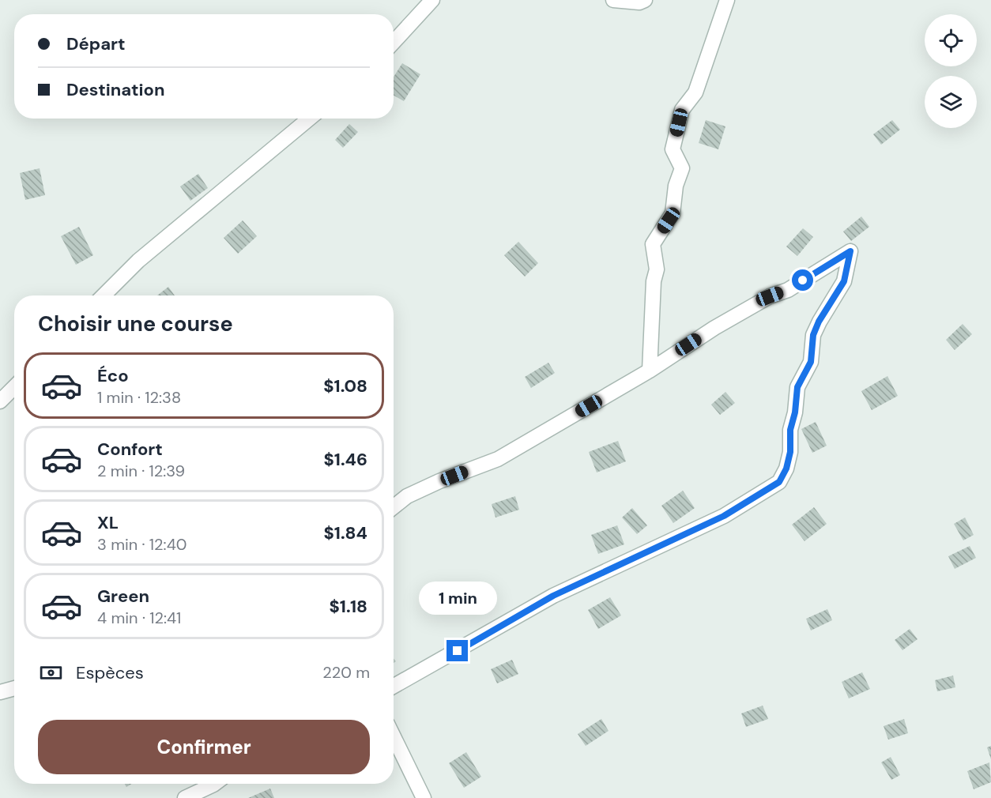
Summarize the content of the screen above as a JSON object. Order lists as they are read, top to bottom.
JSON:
{
  "page": {
    "banner": ["Départ", "Destination"],
    "heading": "Choisir une course",
    "list": [
      {
        "name": "Éco",
        "note": "1 min · 12:38",
        "value": "$1.08"
      },
      {
        "name": "Confort",
        "note": "2 min · 12:39",
        "value": "$1.46"
      },
      {
        "name": "XL",
        "note": "3 min · 12:40",
        "value": "$1.84"
      },
      {
        "name": "Green",
        "note": "4 min · 12:41",
        "value": "$1.18"
      }
    ],
    "bubble": "1 min",
    "pay": ["Espèces", "220 m"],
    "buttons": "Confirmer"
  }
}
